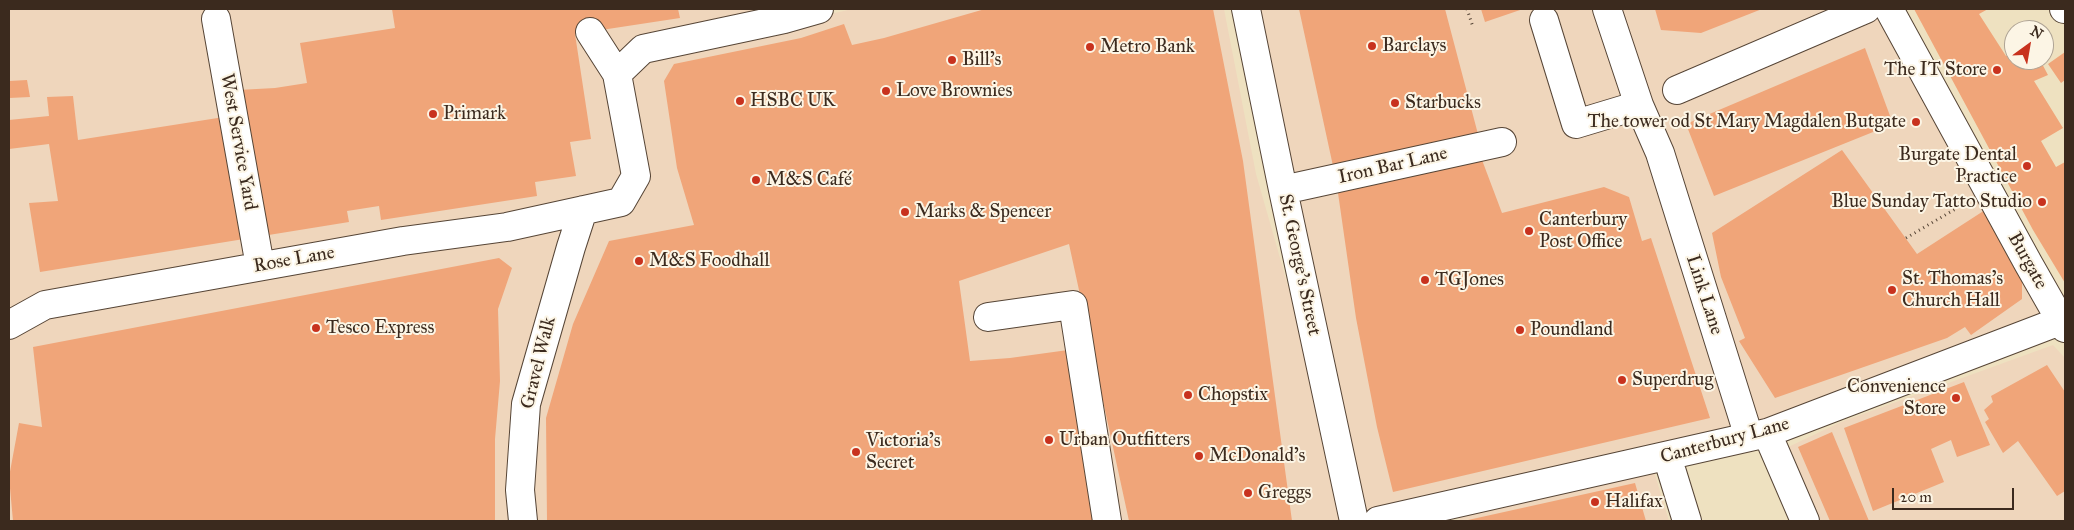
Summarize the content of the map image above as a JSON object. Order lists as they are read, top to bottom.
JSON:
{
  "streets": {
    "street": [
      "West Service Yard",
      "Iron Bar Lane",
      "Rose Lane",
      "Burgate",
      "St. George's Street",
      "Link Lane",
      "Gravel Walk",
      "Canterbury Lane"
    ]
  },
  "crossings": [
    ["West Service Yard", "Rose Lane"],
    ["Iron Bar Lane", "St. George's Street"],
    ["Rose Lane", "Gravel Walk"],
    ["Burgate", "Canterbury Lane"],
    ["Link Lane", "Canterbury Lane"]
  ],
  "places": [
    "Barclays",
    "Metro Bank",
    "Bill's",
    "The IT Store",
    "Love Brownies",
    "HSBC UK",
    "Starbucks",
    "Primark",
    "The tower od St Mary Magdalen Butgate",
    "Burgate Dental Practice",
    "M&S Café",
    "Blue Sunday Tatto Studio",
    "Marks & Spencer",
    "Canterbury Post Office",
    "M&S Foodhall",
    "TGJones",
    "St. Thomas's Church Hall",
    "Tesco Express",
    "Poundland",
    "Superdrug",
    "Chopstix",
    "Convenience Store",
    "Urban Outfitters",
    "Victoria's Secret",
    "McDonald's",
    "Greggs",
    "Halifax"
  ],
  "scale_bar": "20 m",
  "north": "top right"
}
